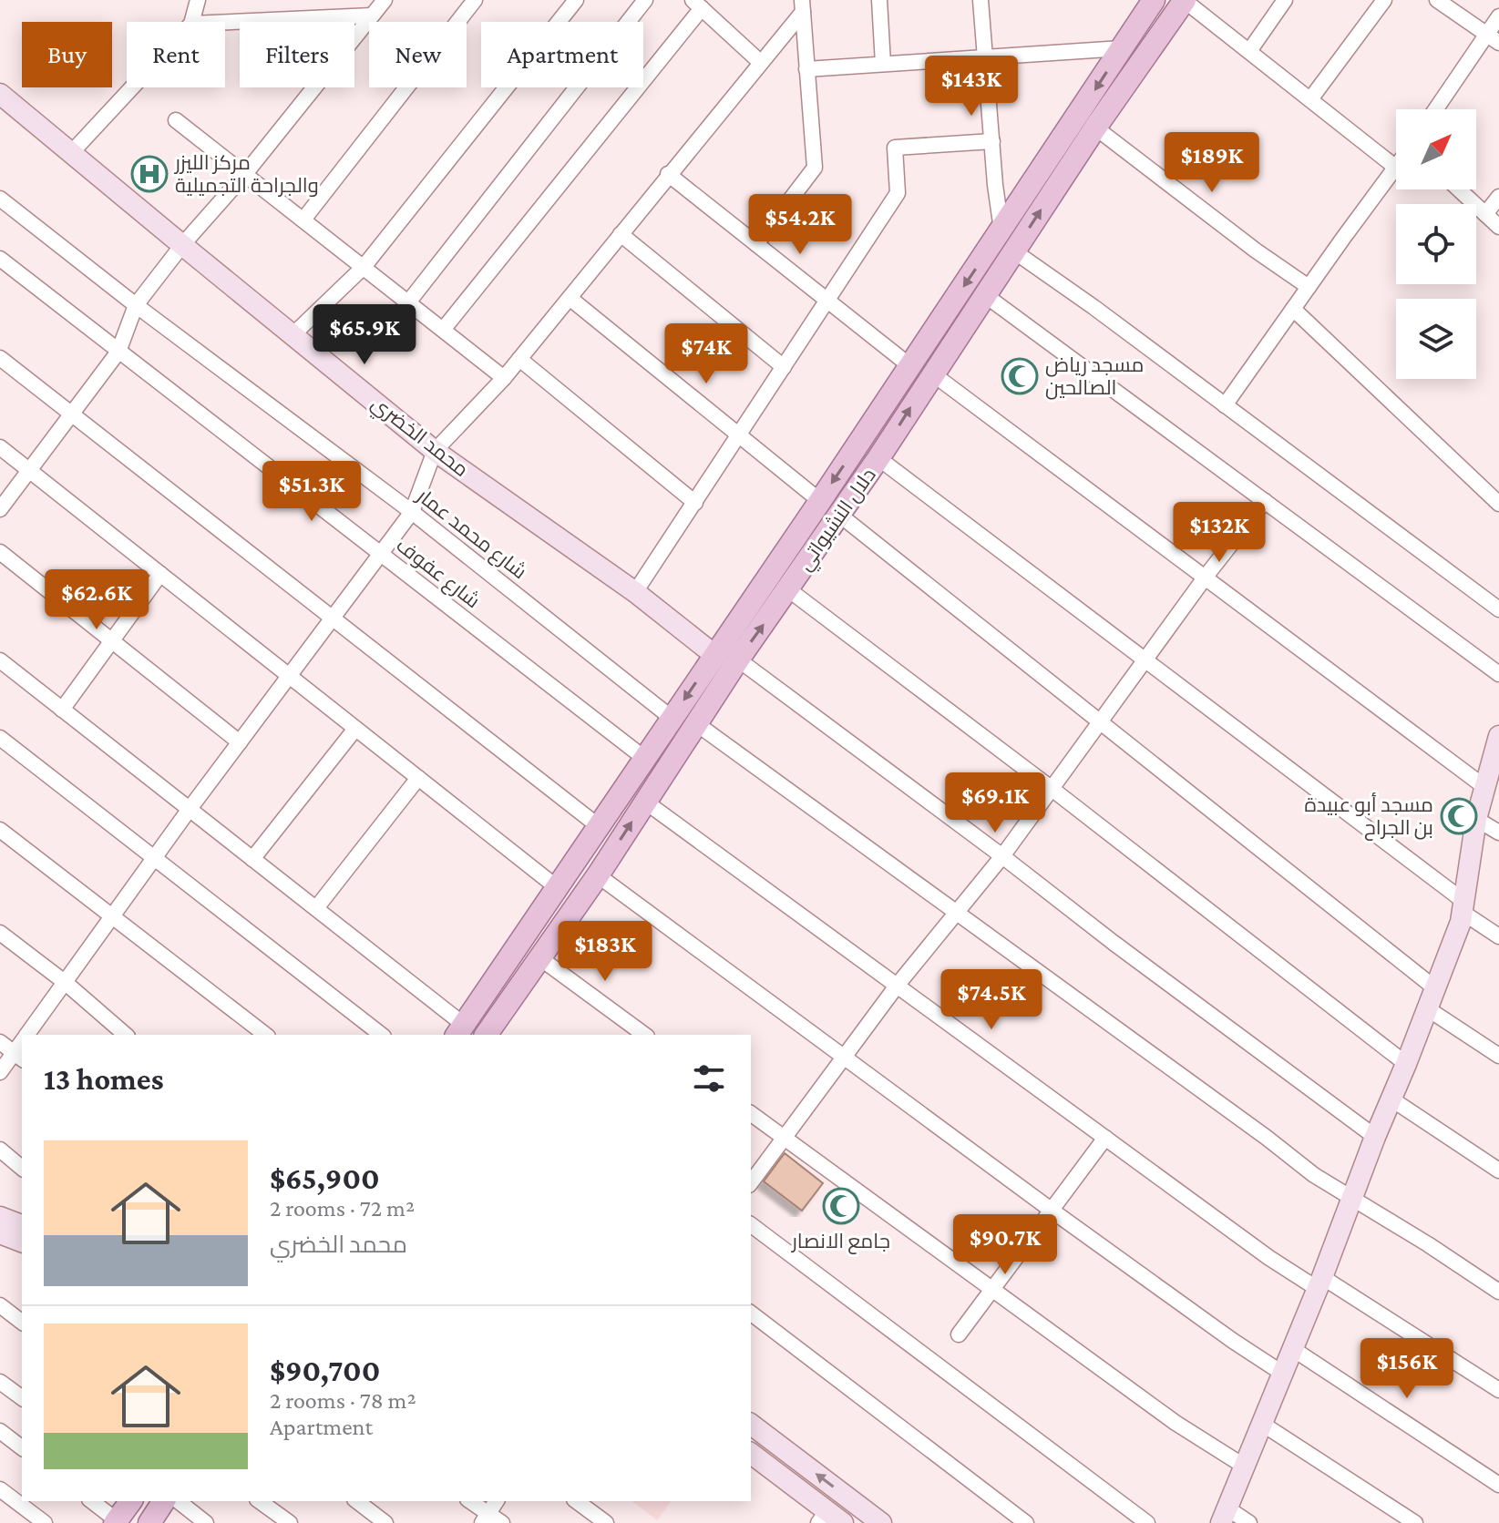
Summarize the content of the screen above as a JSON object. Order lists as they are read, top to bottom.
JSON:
{
  "streets": {
    "main road": ["دلال النشيواتي"],
    "street": ["محمد الخضري", "شارع محمد عمار", "شارع عفوف"]
  },
  "crossings": [
    ["محمد الخضري", "دلال النشيواتي"],
    ["دلال النشيواتي", "شارع محمد عمار"],
    ["دلال النشيواتي", "شارع عفوف"]
  ],
  "places": {
    "hospital": ["مركز الليزر والجراحة التجميلية"],
    "mosque": ["مسجد رياض الصالحين", "مسجد أبو عبيدة بن الجراح", "جامع الانصار"]
  },
  "north": "top right",
  "page": {
    "chip": [
      "Buy",
      "Rent",
      "Filters",
      "New",
      "Apartment"
    ],
    "price": [
      "$143K",
      "$189K",
      "$54.2K",
      "$65.9K",
      "$74K",
      "$51.3K",
      "$132K",
      "$62.6K",
      "$69.1K",
      "$183K",
      "$74.5K",
      "$90.7K",
      "$156K"
    ],
    "heading": "13 homes",
    "list": [
      {
        "name": "$65,900",
        "note": "2 rooms · 72 m² · محمد الخضري"
      },
      {
        "name": "$90,700",
        "note": "2 rooms · 78 m² · Apartment"
      }
    ]
  }
}
